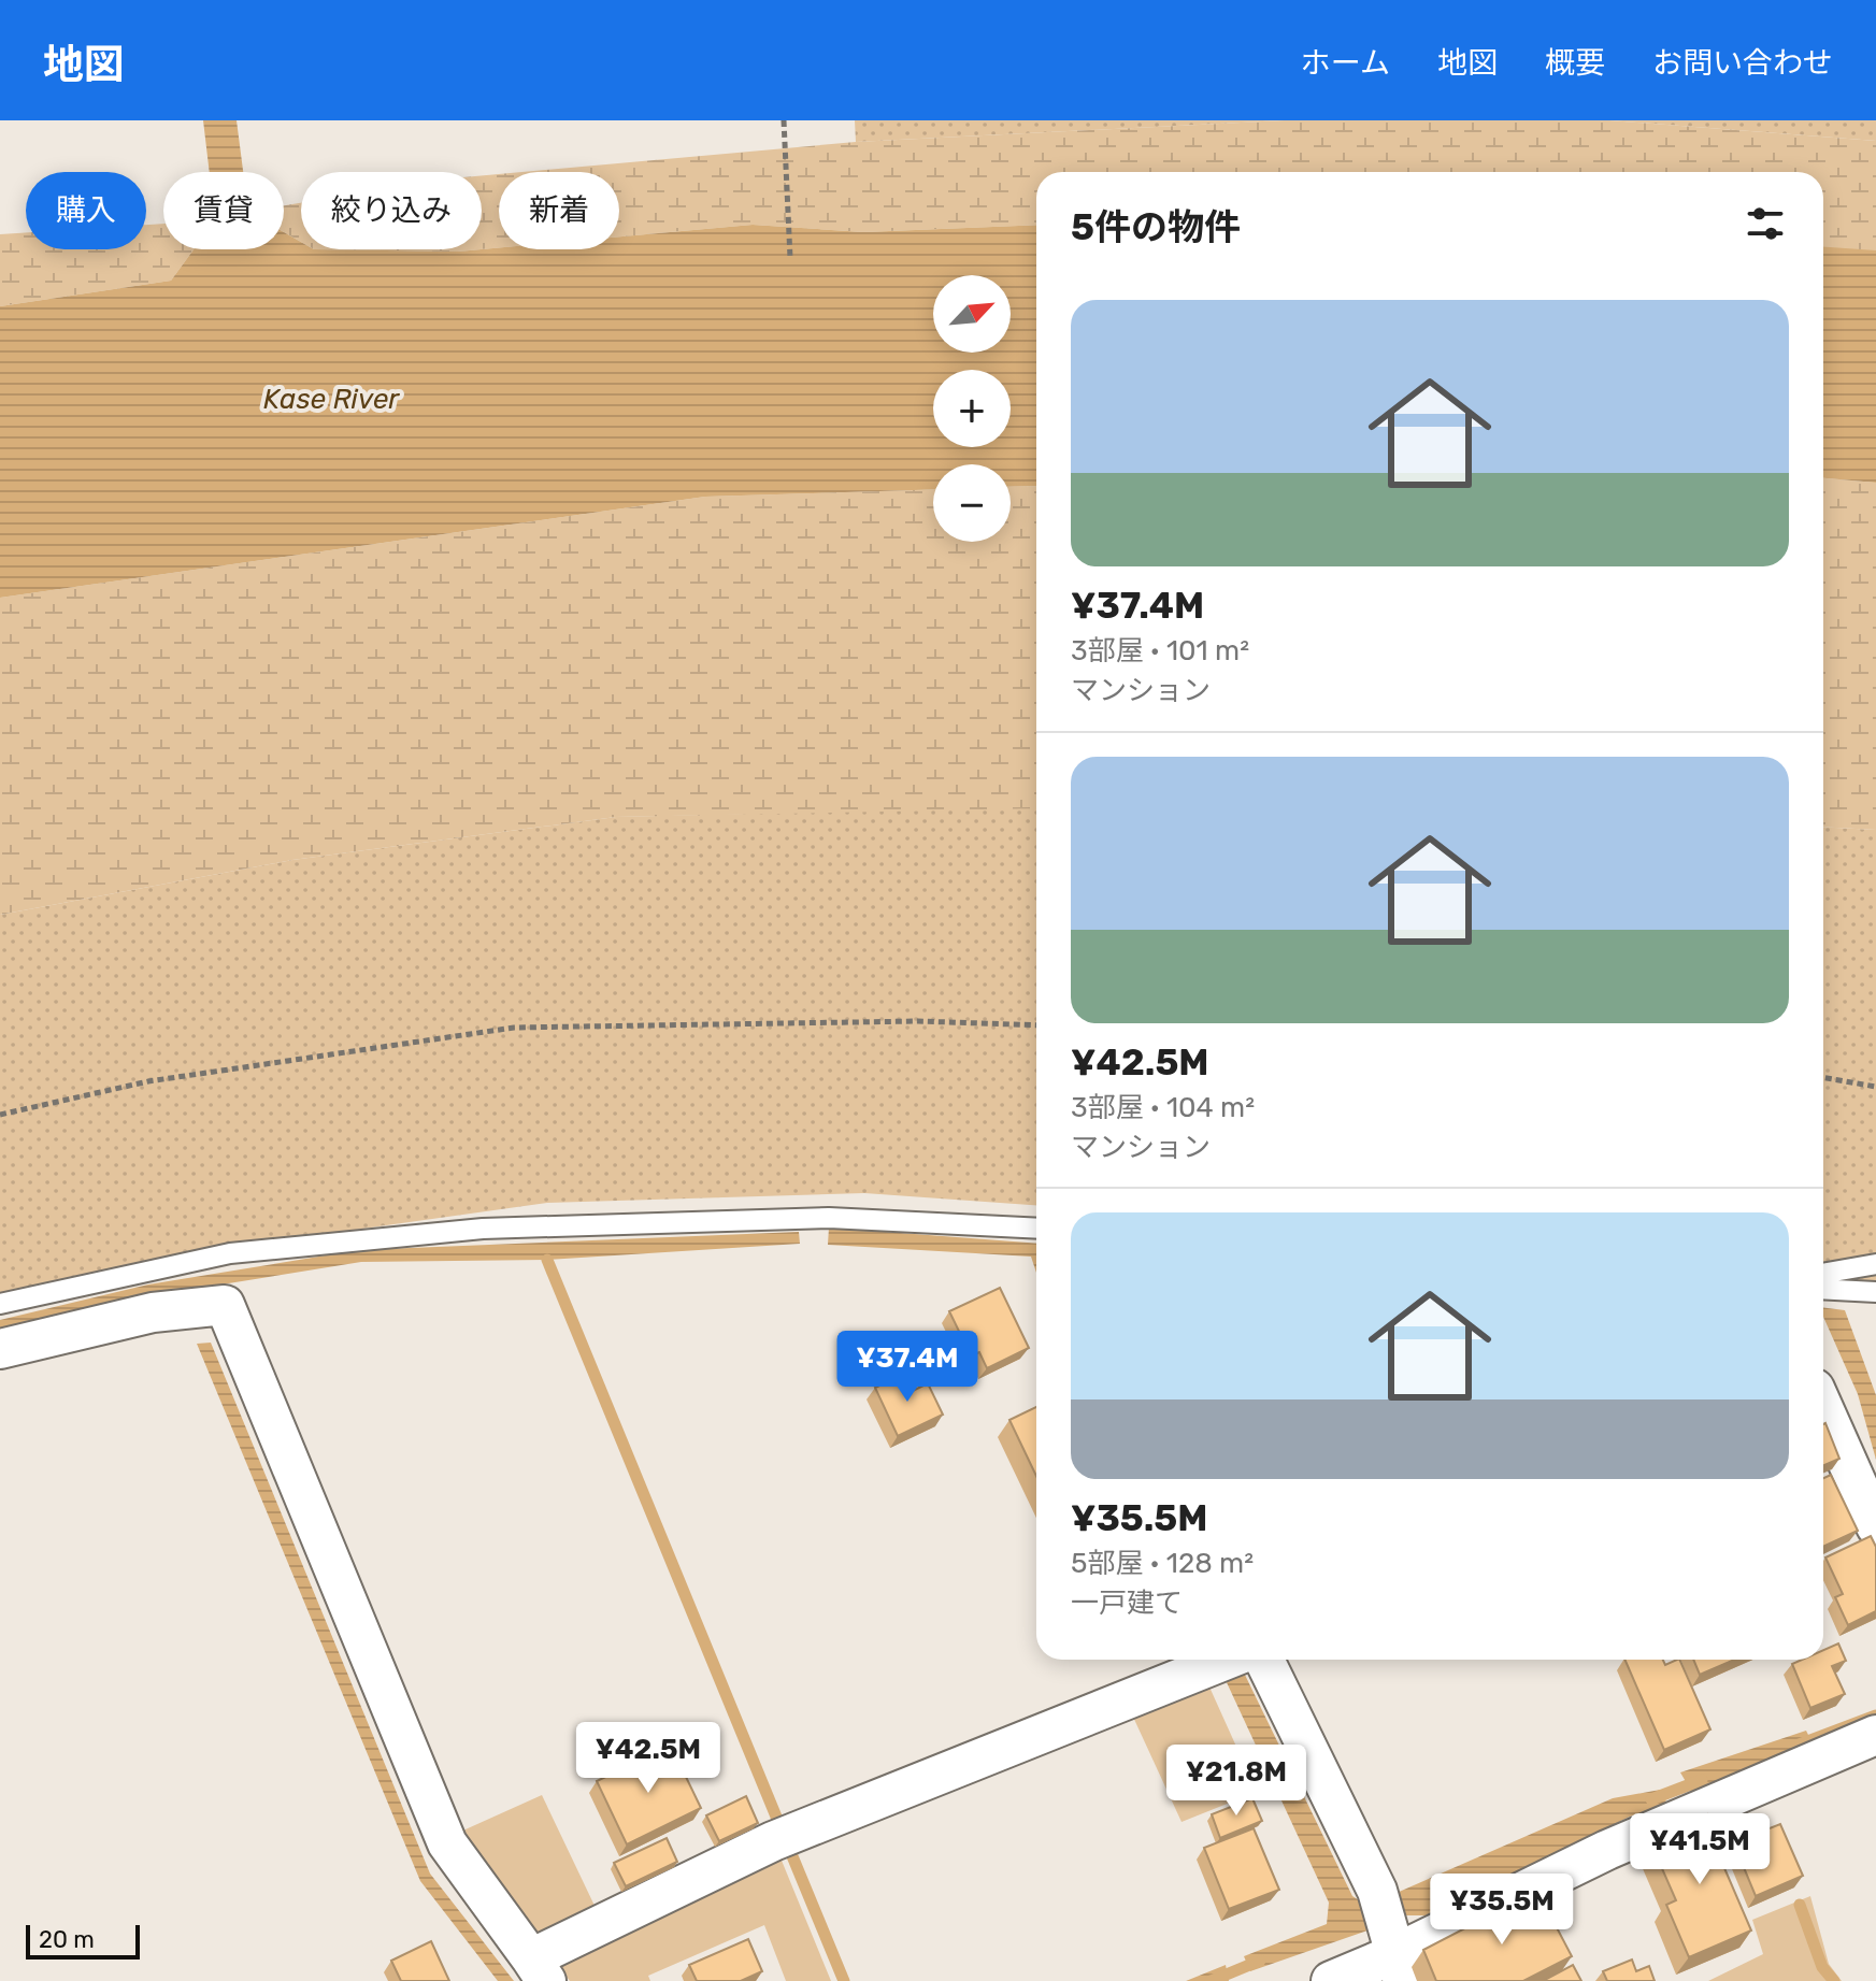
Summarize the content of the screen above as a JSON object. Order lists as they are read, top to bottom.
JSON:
{
  "water": ["Kase River"],
  "scale_bar": "20 m",
  "north": "top right",
  "page": {
    "header": "地図",
    "nav": [
      "ホーム",
      "地図",
      "概要",
      "お問い合わせ"
    ],
    "chip": [
      "購入",
      "賃貸",
      "絞り込み",
      "新着"
    ],
    "heading": "5件の物件",
    "map_buttons": ["+", "−"],
    "list": [
      {
        "name": "¥37.4M",
        "note": "3部屋 · 101 m² · マンション"
      },
      {
        "name": "¥42.5M",
        "note": "3部屋 · 104 m² · マンション"
      },
      {
        "name": "¥35.5M",
        "note": "5部屋 · 128 m² · 一戸建て"
      }
    ],
    "price": [
      "¥37.4M",
      "¥42.5M",
      "¥21.8M",
      "¥41.5M",
      "¥35.5M"
    ],
    "scale": "20 m"
  }
}
